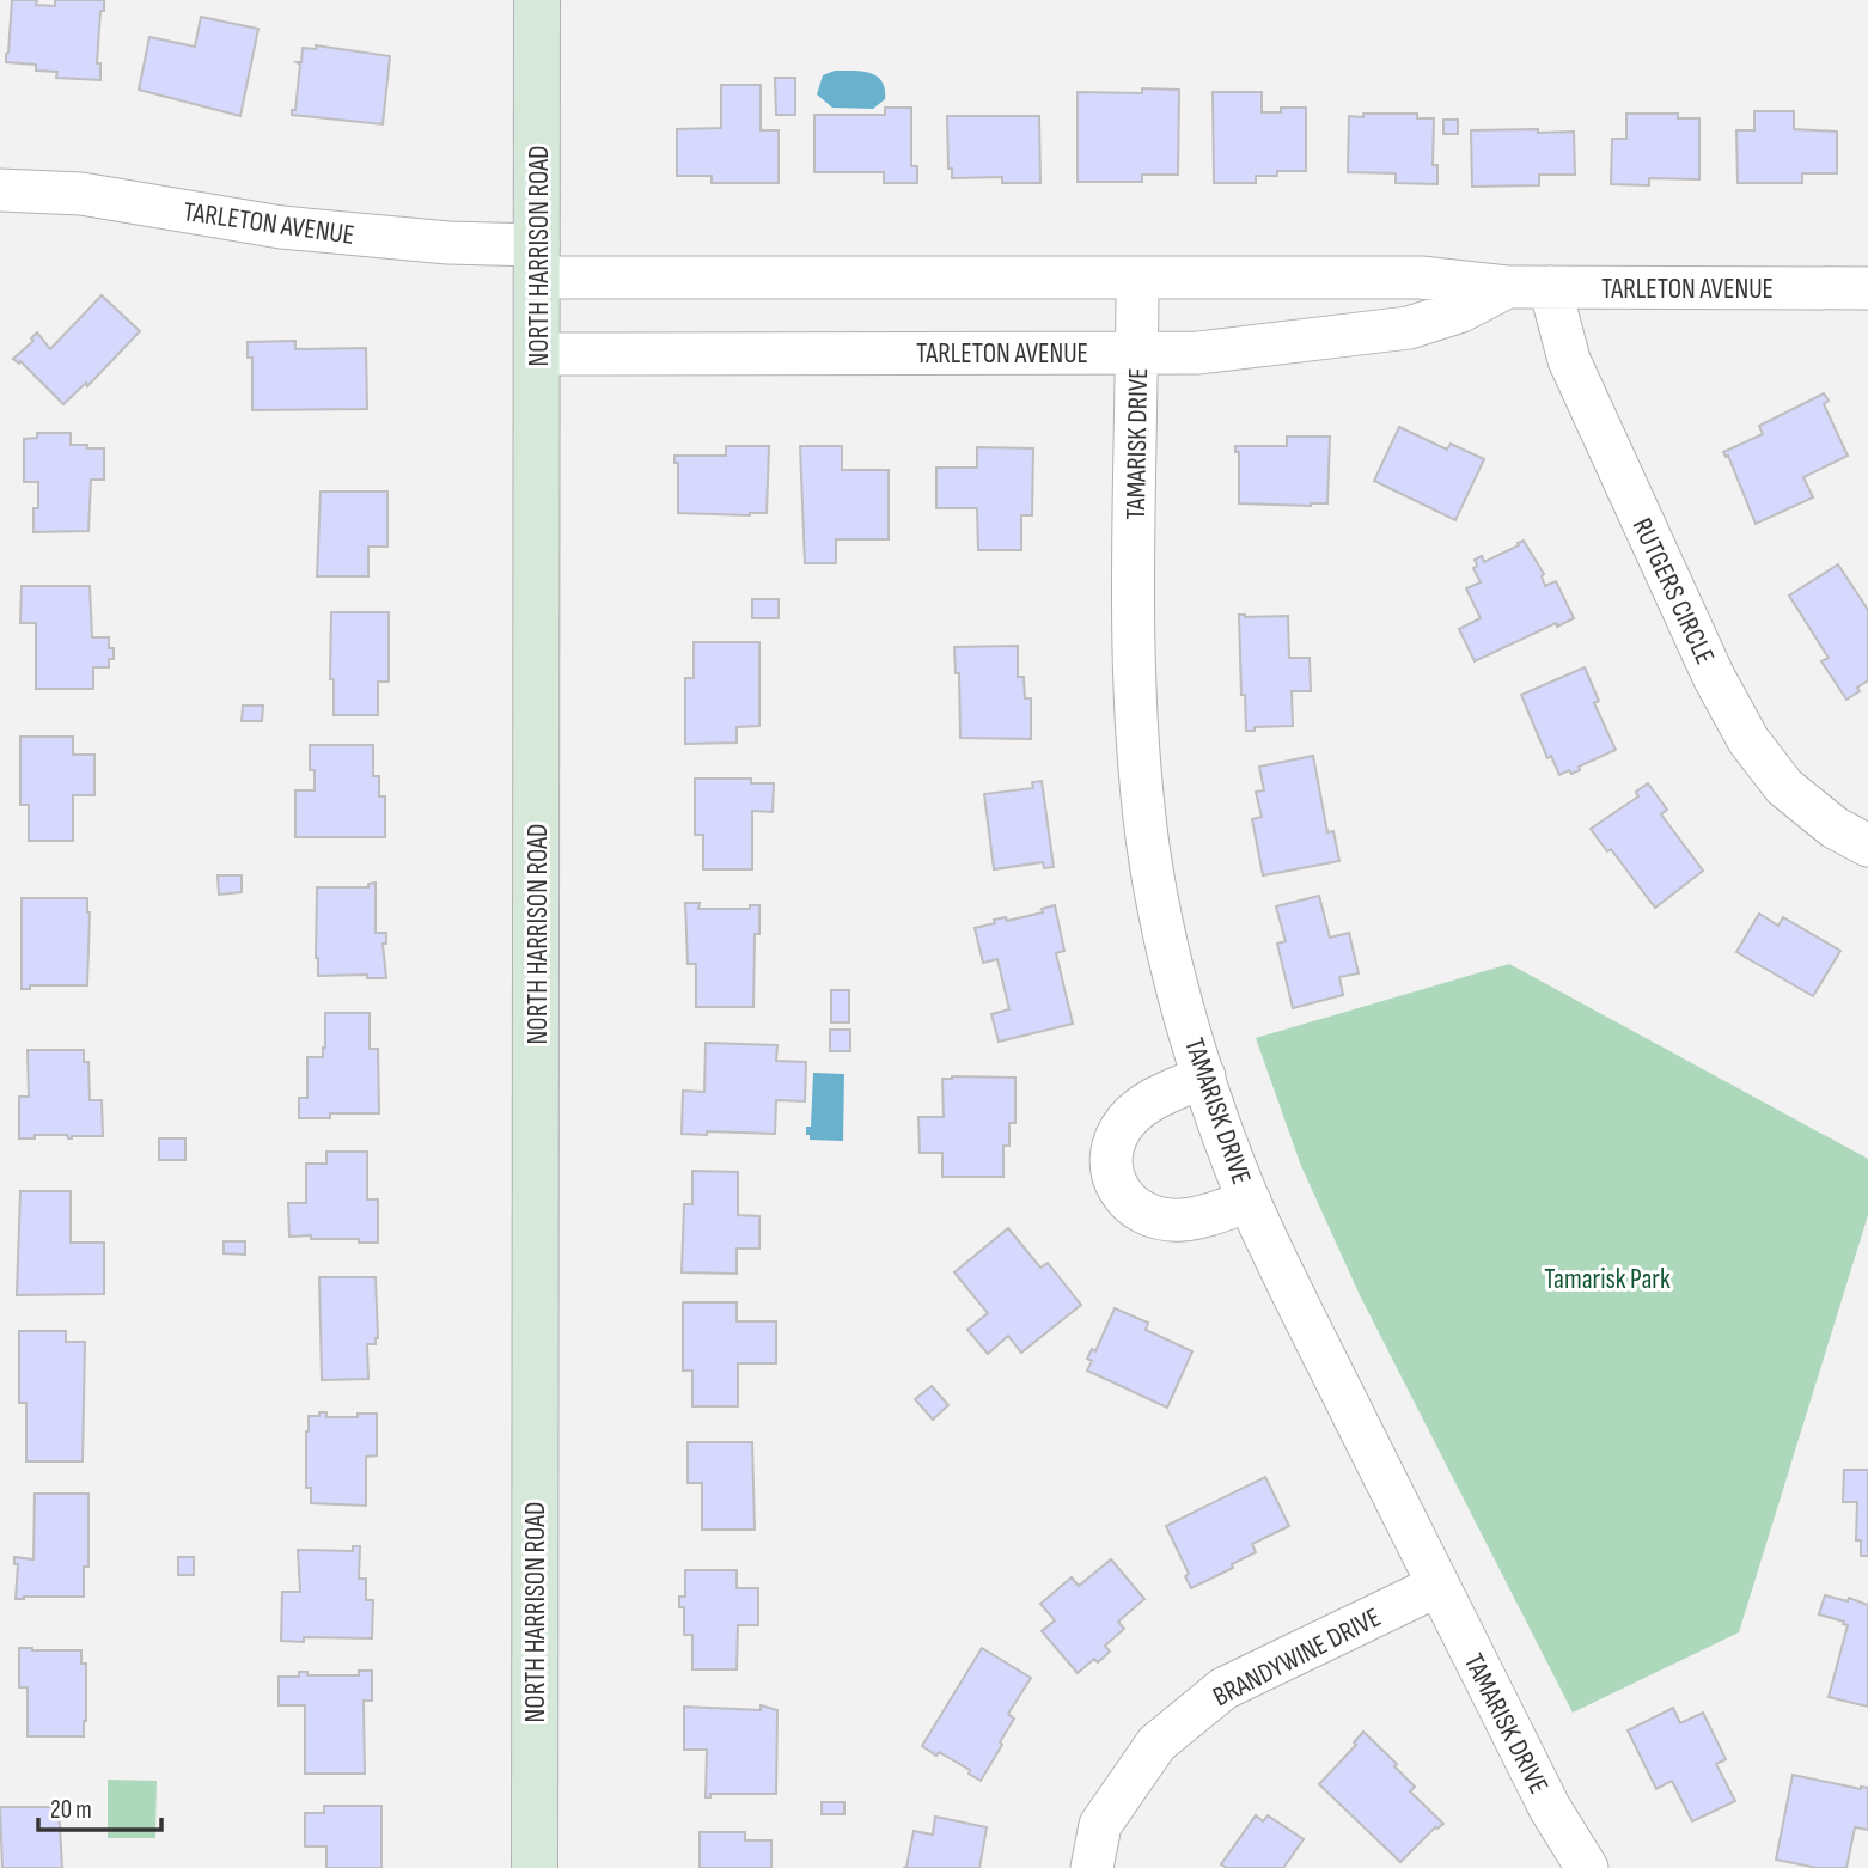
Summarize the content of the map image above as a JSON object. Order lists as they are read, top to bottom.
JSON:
{
  "streets": {
    "street": [
      "TARLETON AVENUE",
      "NORTH HARRISON ROAD",
      "TAMARISK DRIVE",
      "RUTGERS CIRCLE",
      "BRANDYWINE DRIVE"
    ]
  },
  "crossings": [
    ["TARLETON AVENUE", "NORTH HARRISON ROAD"],
    ["TARLETON AVENUE", "TAMARISK DRIVE"],
    ["TARLETON AVENUE", "RUTGERS CIRCLE"],
    ["TAMARISK DRIVE", "BRANDYWINE DRIVE"]
  ],
  "parks": ["Tamarisk Park"],
  "scale_bar": "20 m"
}
